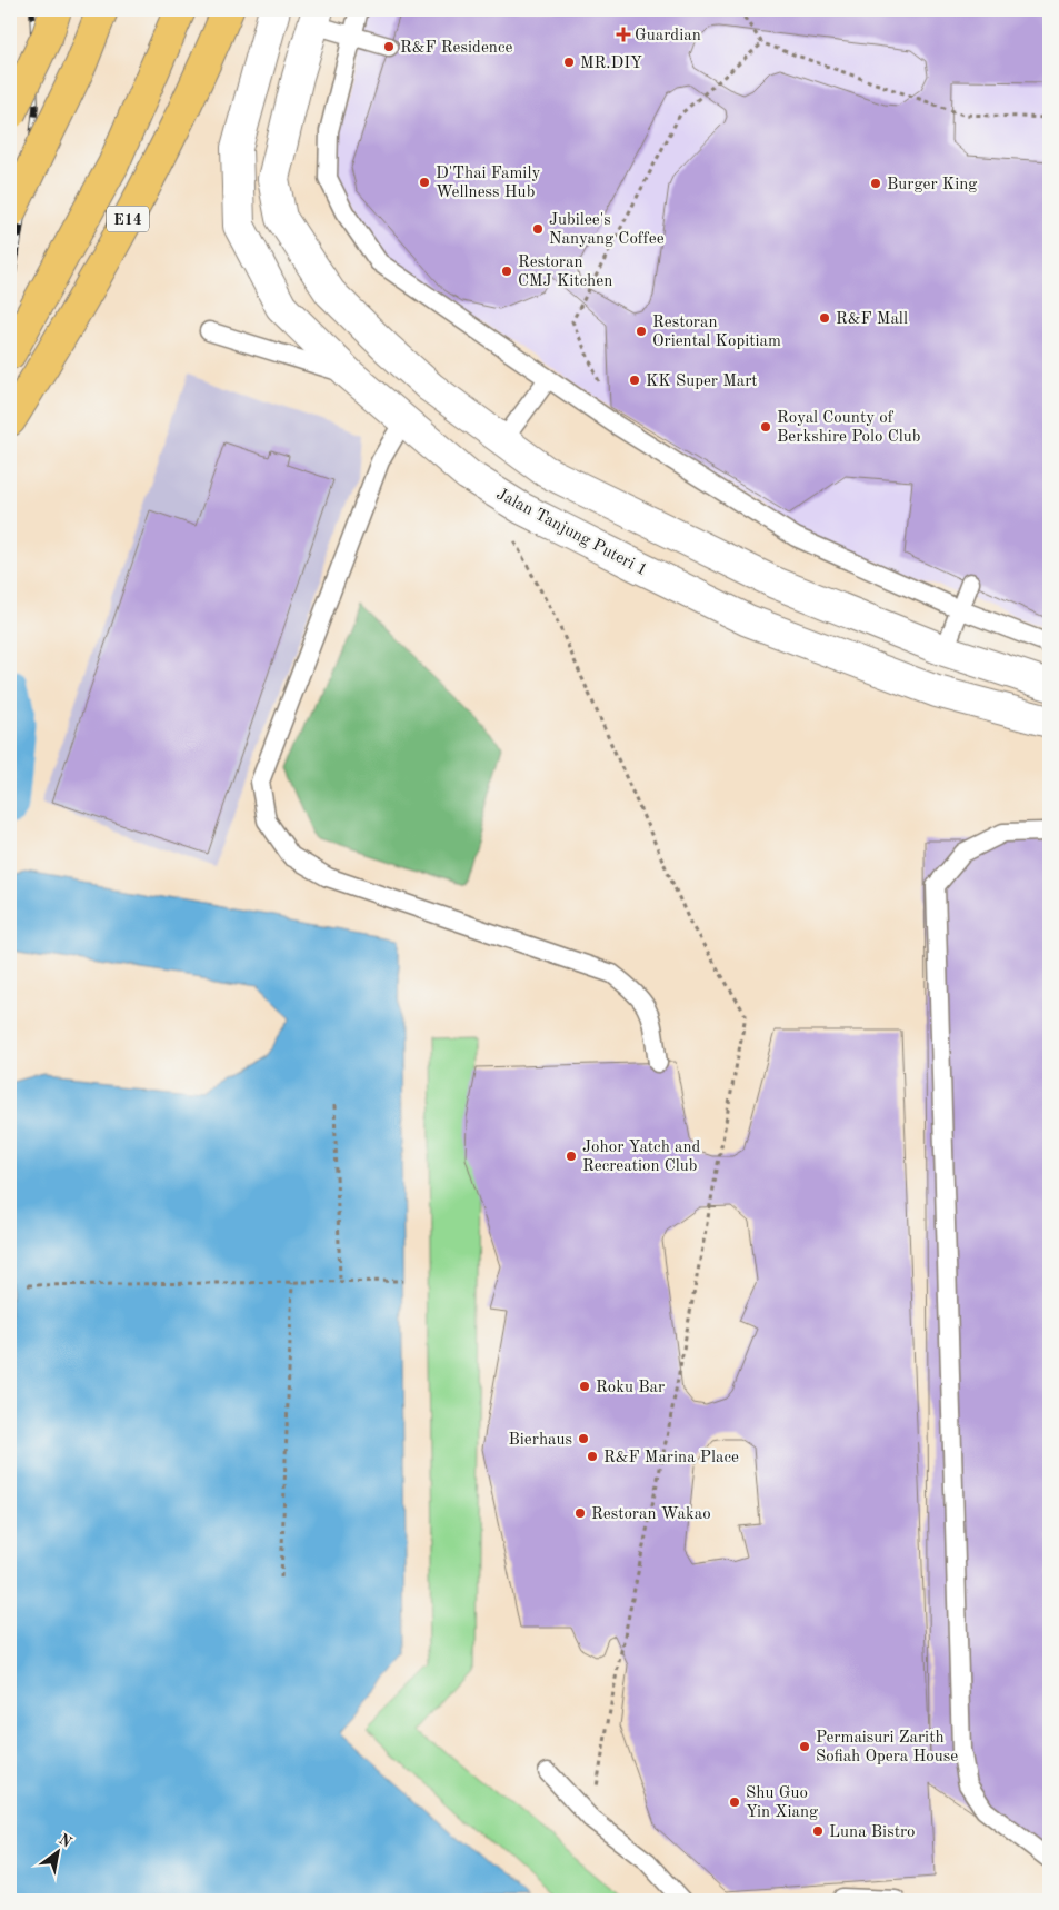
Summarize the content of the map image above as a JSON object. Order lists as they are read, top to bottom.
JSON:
{
  "streets": {
    "highway": ["E14"],
    "street": ["Jalan Tanjung Puteri 1"]
  },
  "places": {
    "health": ["Guardian"],
    "other": [
      "R&F Residence",
      "MR.DIY",
      "D'Thai Family Wellness Hub",
      "Burger King",
      "Jubilee's Nanyang Coffee",
      "Restoran CMJ Kitchen",
      "R&F Mall",
      "Restoran Oriental Kopitiam",
      "KK Super Mart",
      "Royal County of Berkshire Polo Club",
      "Johor Yatch and Recreation Club",
      "Roku Bar",
      "Bierhaus",
      "R&F Marina Place",
      "Restoran Wakao",
      "Permaisuri Zarith Sofiah Opera House",
      "Shu Guo Yin Xiang",
      "Luna Bistro"
    ]
  },
  "north": "top right"
}
